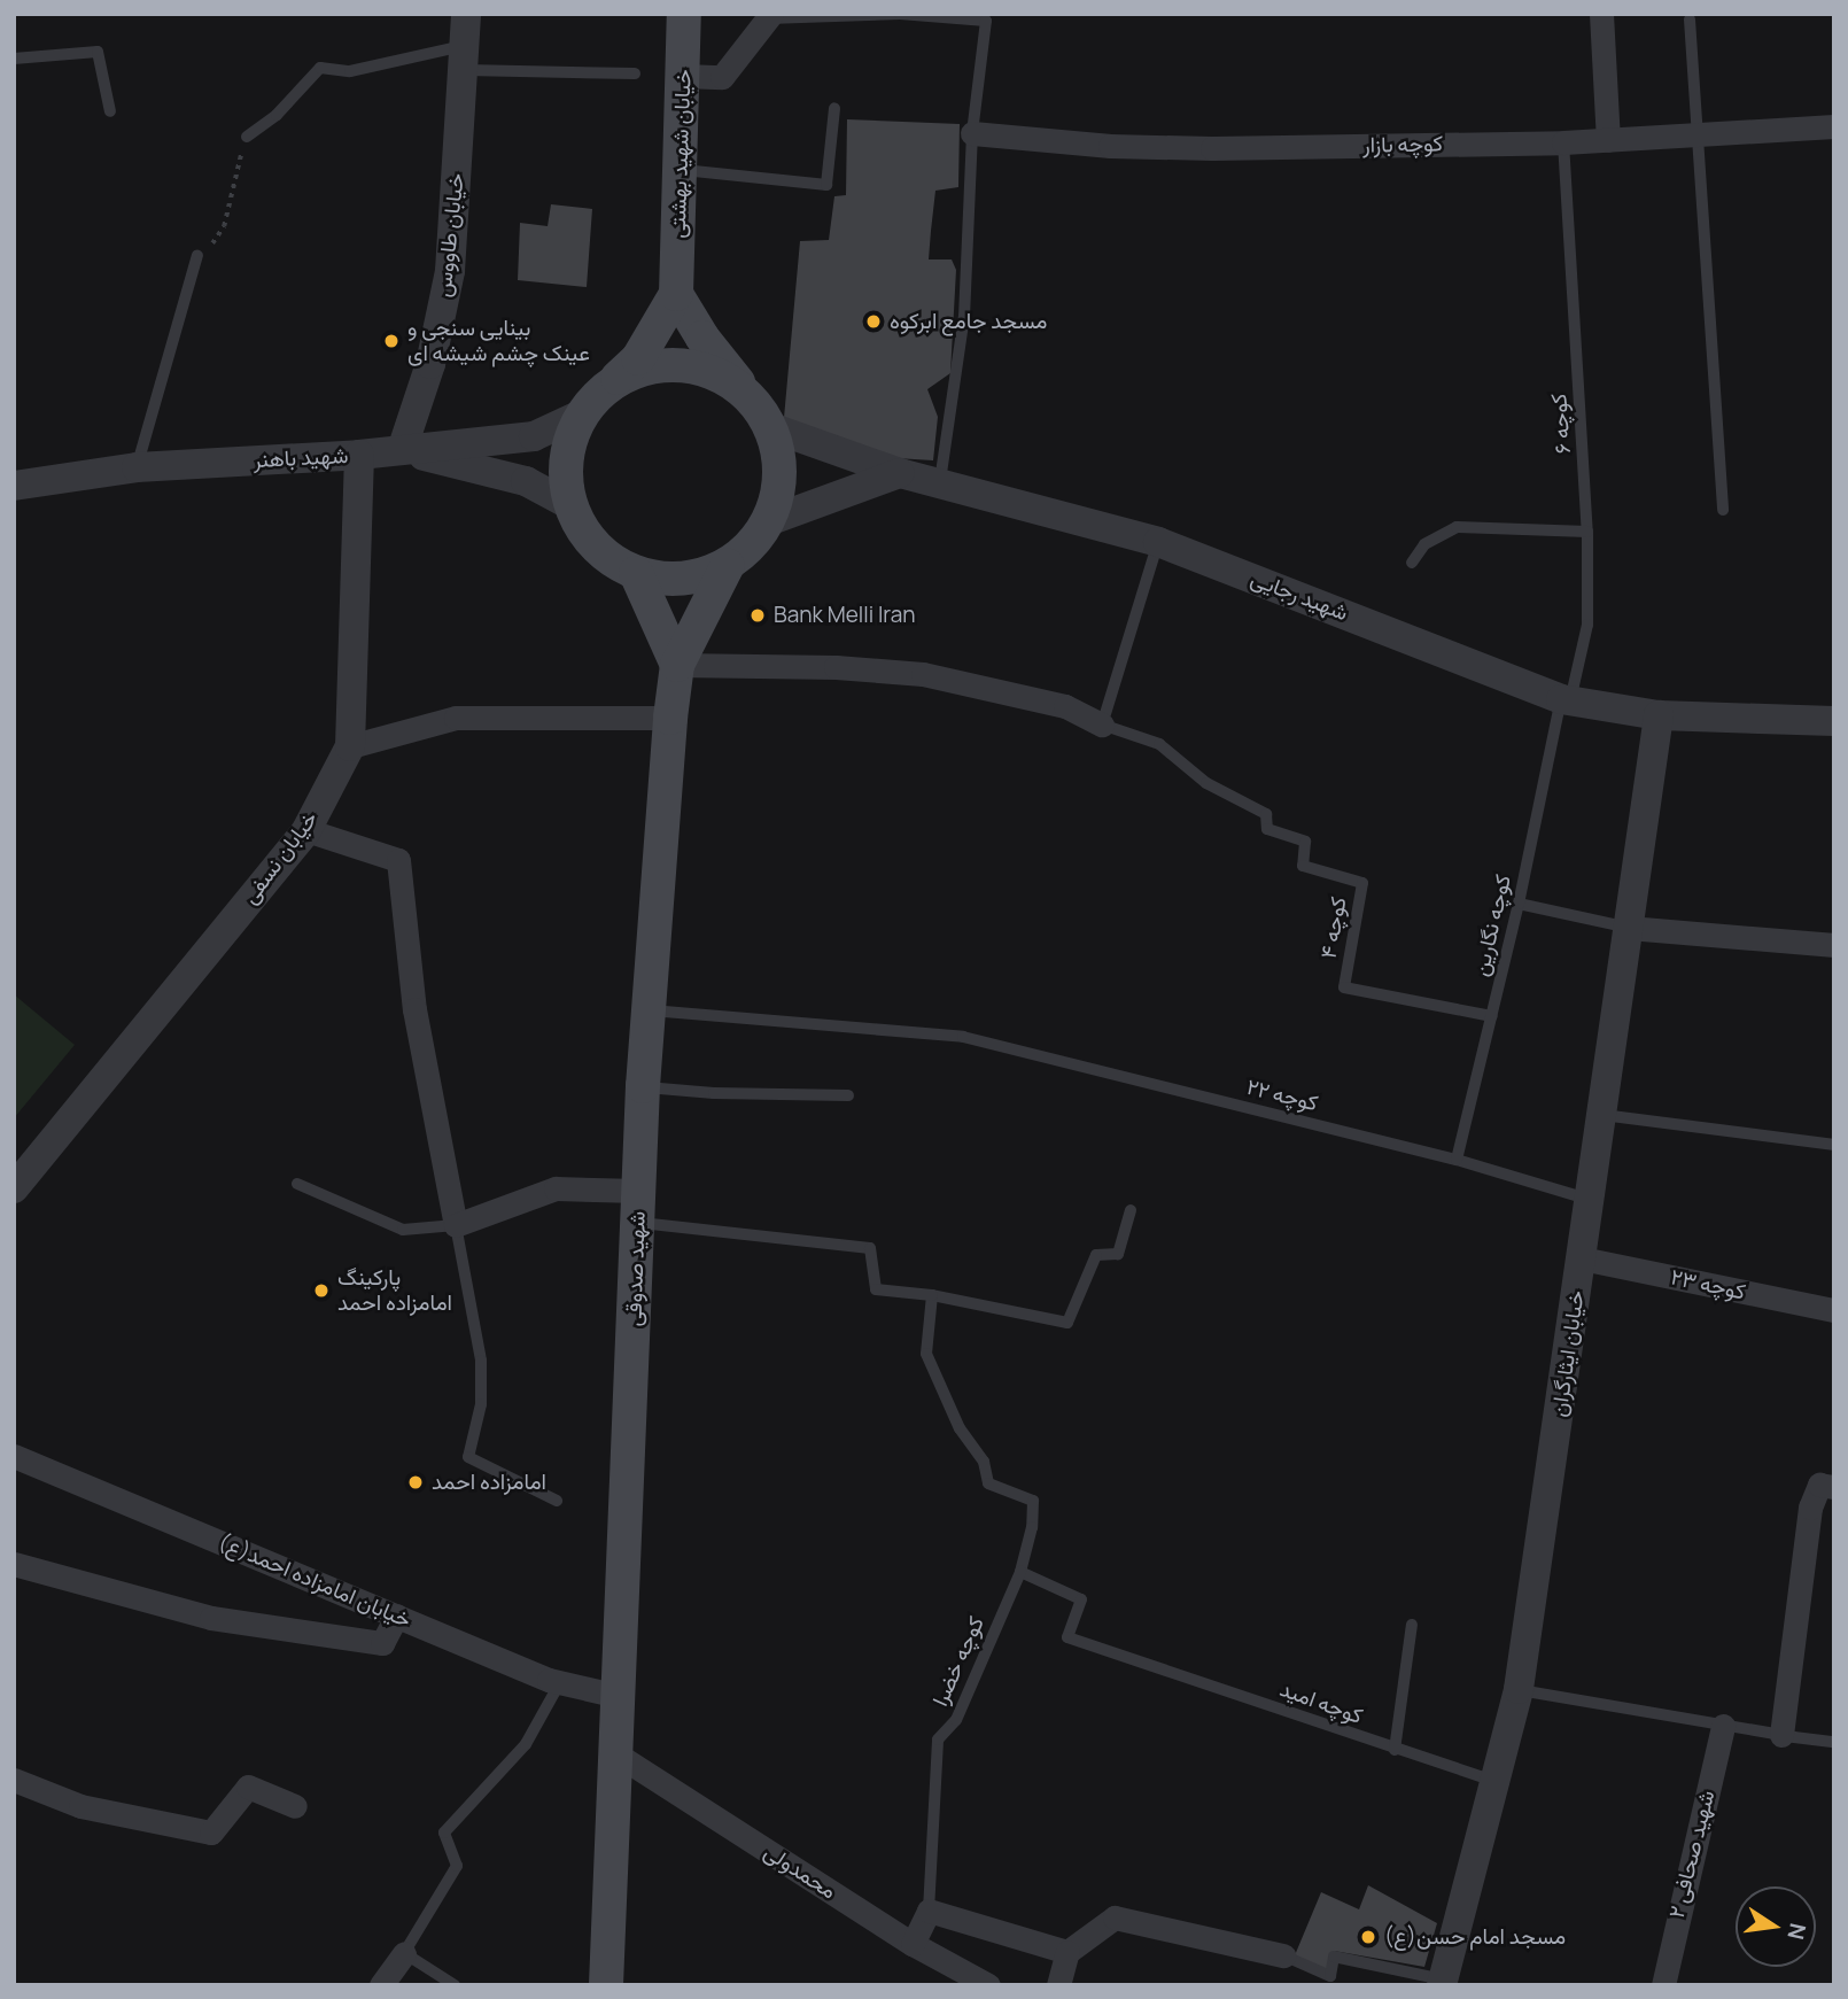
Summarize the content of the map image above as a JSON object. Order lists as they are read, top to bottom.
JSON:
{
  "streets": {
    "main road": ["خیابان شهید بهشتی", "شهید صدوقی"],
    "street": [
      "کوچه بازار",
      "خیابان طاووس",
      "شهید باهنر",
      "شهید رجایی",
      "خیابان نسفی",
      "کوچه ۲۳",
      "خیابان ایثارگران",
      "خیابان امامزاده احمد(ع)",
      "شهید صحافی ۲",
      "محمدولی"
    ],
    "lane": [
      "کوچه ۶",
      "کوچه نگارین",
      "کوچه ۴",
      "کوچه ۲۲",
      "کوچه خضرا",
      "کوچه امید"
    ]
  },
  "crossings": [
    ["کوچه بازار", "کوچه ۶"],
    ["خیابان طاووس", "شهید باهنر"],
    ["کوچه ۶", "شهید رجایی"],
    ["کوچه ۶", "کوچه نگارین"],
    ["شهید باهنر", "شهید رجایی"],
    ["شهید باهنر", "خیابان نسفی"],
    ["شهید باهنر", "شهید صدوقی"],
    ["شهید رجایی", "کوچه نگارین"],
    ["شهید رجایی", "شهید صدوقی"],
    ["شهید رجایی", "خیابان ایثارگران"],
    ["کوچه نگارین", "کوچه ۴"],
    ["کوچه نگارین", "کوچه ۲۲"],
    ["کوچه ۲۲", "شهید صدوقی"],
    ["کوچه ۲۲", "خیابان ایثارگران"],
    ["شهید صدوقی", "خیابان امامزاده احمد(ع)"],
    ["شهید صدوقی", "محمدولی"],
    ["کوچه ۲۳", "خیابان ایثارگران"],
    ["خیابان ایثارگران", "کوچه امید"],
    ["کوچه خضرا", "کوچه امید"]
  ],
  "places": [
    "مسجد جامع ابرکوه",
    "بینایی سنجی و عینک چشم شیشه ای",
    "Bank Melli Iran",
    "پارکینگ امامزاده احمد",
    "امامزاده احمد",
    "مسجد امام حسن(ع)"
  ],
  "north": "right"
}
